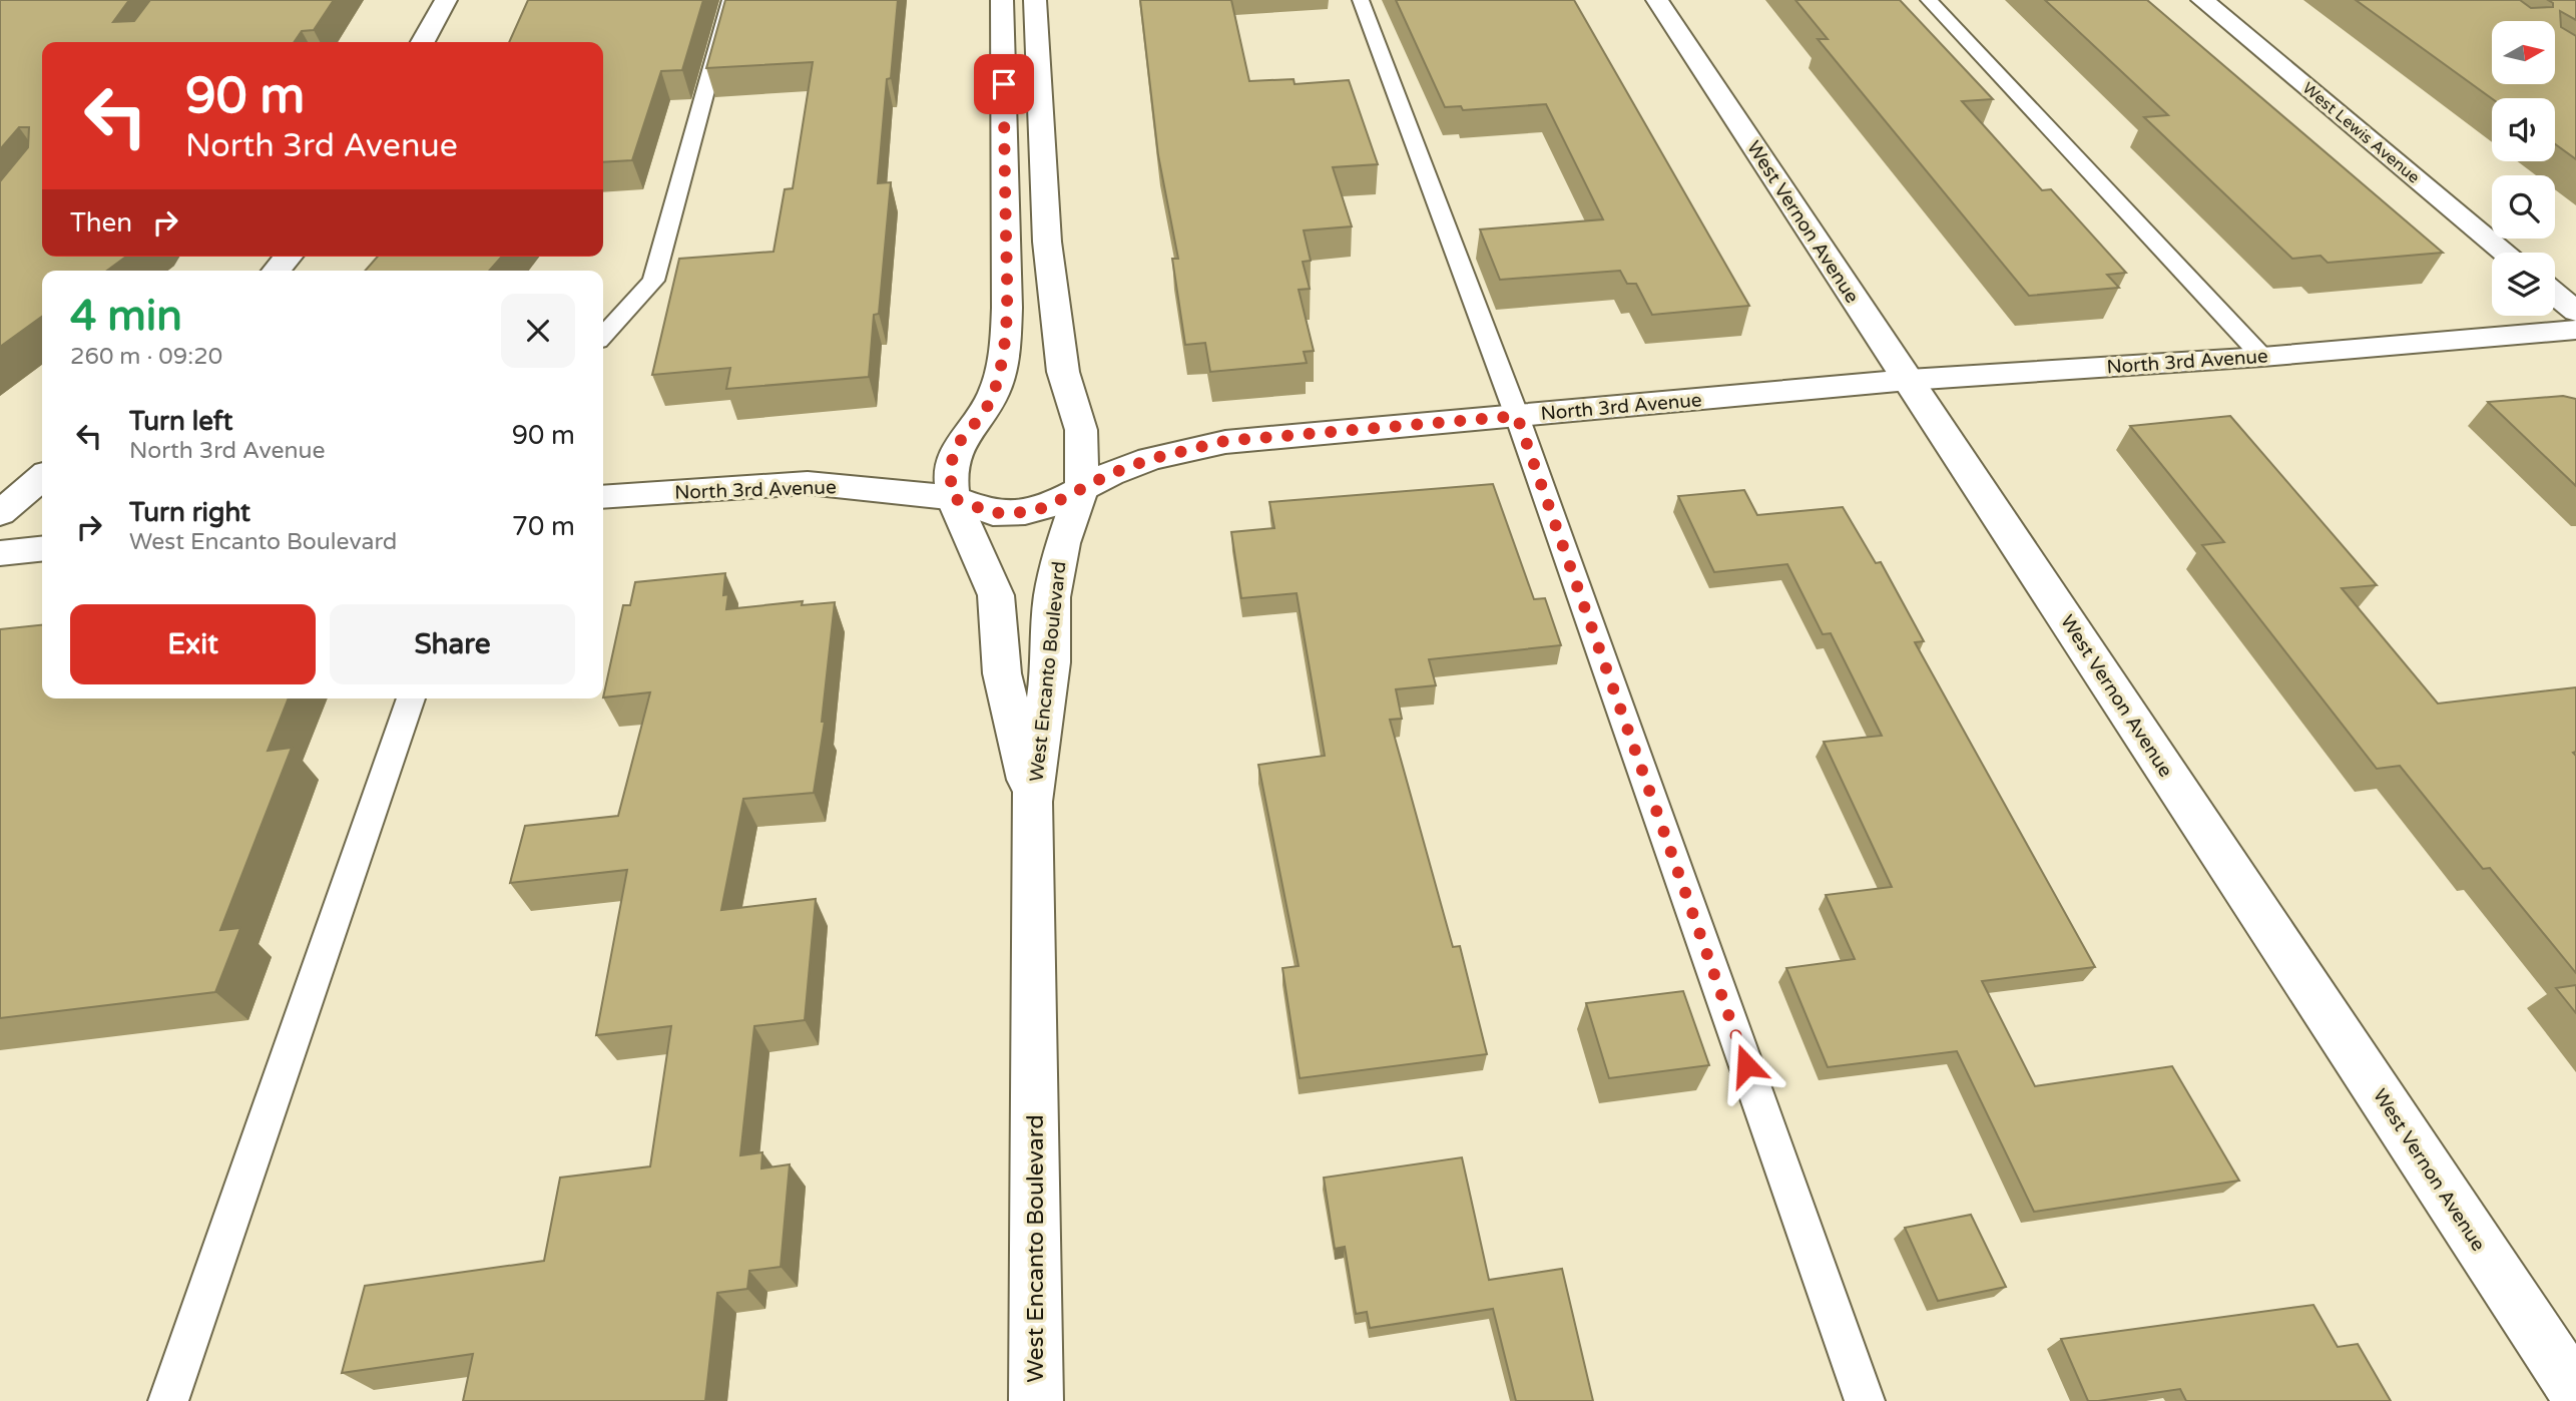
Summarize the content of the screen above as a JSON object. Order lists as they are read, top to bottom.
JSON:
{
  "streets": {
    "street": [
      "West Lewis Avenue",
      "West Vernon Avenue",
      "North 3rd Avenue",
      "West Encanto Boulevard"
    ]
  },
  "crossings": [
    ["West Vernon Avenue", "North 3rd Avenue"],
    ["North 3rd Avenue", "West Encanto Boulevard"]
  ],
  "north": "right",
  "page": {
    "turn": ["90 m", "North 3rd Avenue"],
    "then": "Then",
    "heading": ["4 min", "260 m · 09:20"],
    "list": [
      {
        "name": "Turn left",
        "note": "North 3rd Avenue",
        "value": "90 m"
      },
      {
        "name": "Turn right",
        "note": "West Encanto Boulevard",
        "value": "70 m"
      }
    ],
    "buttons": ["Exit", "Share"]
  }
}
